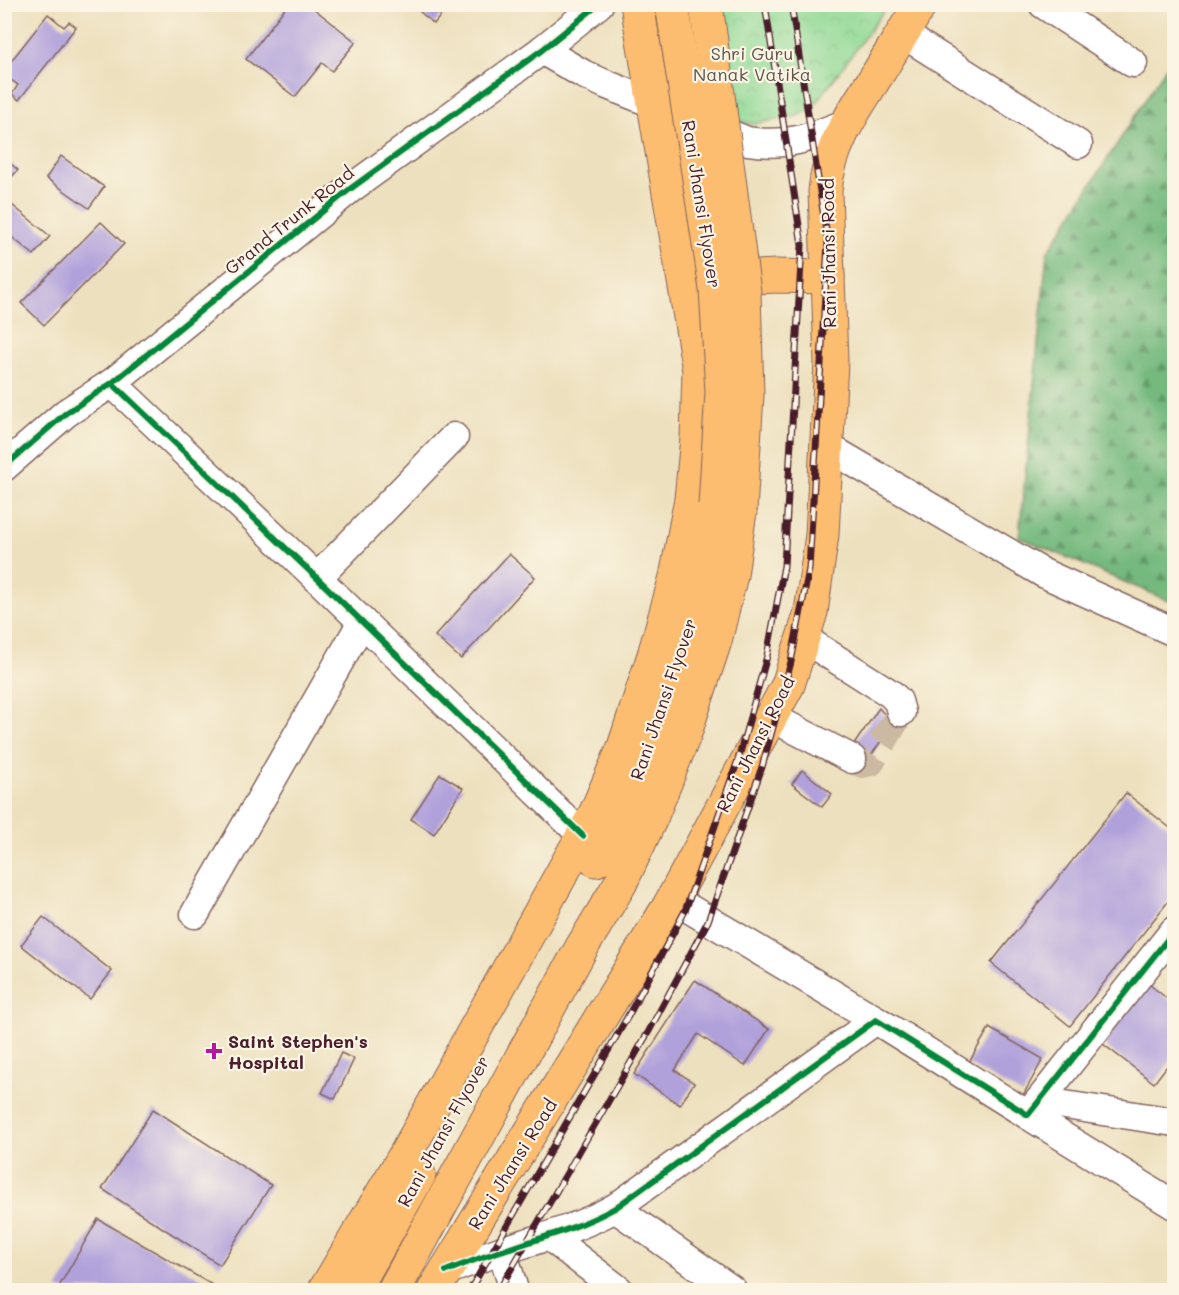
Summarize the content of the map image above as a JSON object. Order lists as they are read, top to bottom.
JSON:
{
  "streets": {
    "main road": ["Rani Jhansi Flyover", "Rani Jhansi Road"],
    "street": ["Grand Trunk Road"]
  },
  "parks": ["Shri Guru Nanak Vatika"],
  "places": {
    "health": ["Saint Stephen's Hospital"]
  }
}
